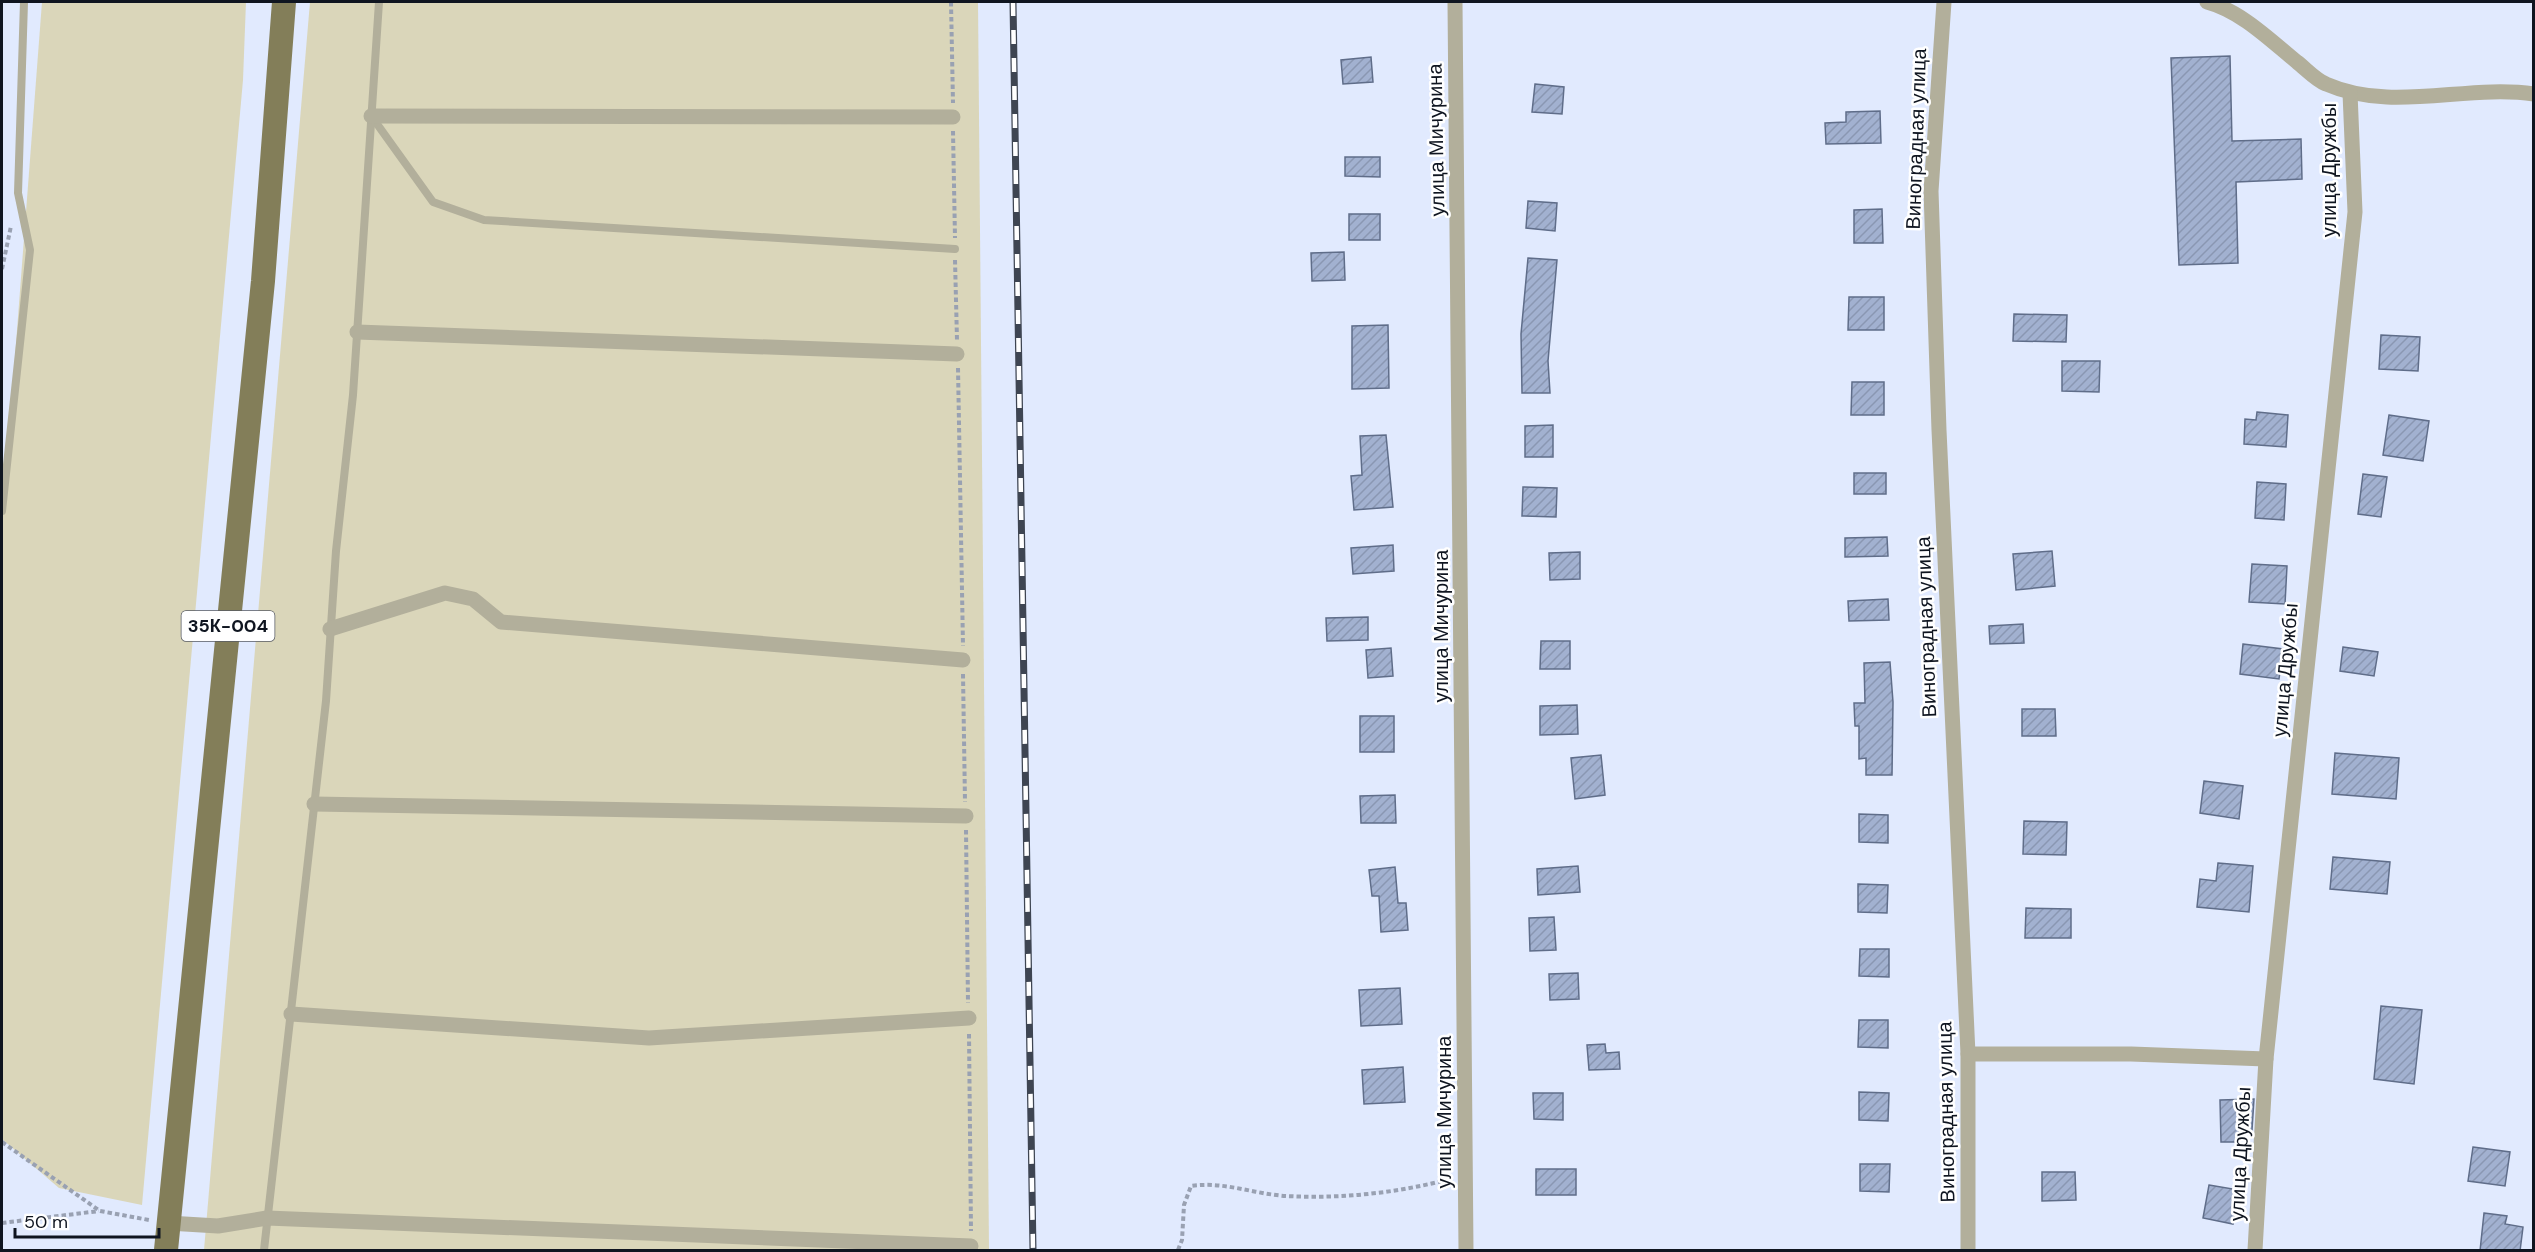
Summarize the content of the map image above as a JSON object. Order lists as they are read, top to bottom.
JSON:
{
  "streets": {
    "main road": ["35К-004"],
    "street": ["Виноградная улица", "улица Мичурина", "улица Дружбы"]
  },
  "scale_bar": "50 m"
}
